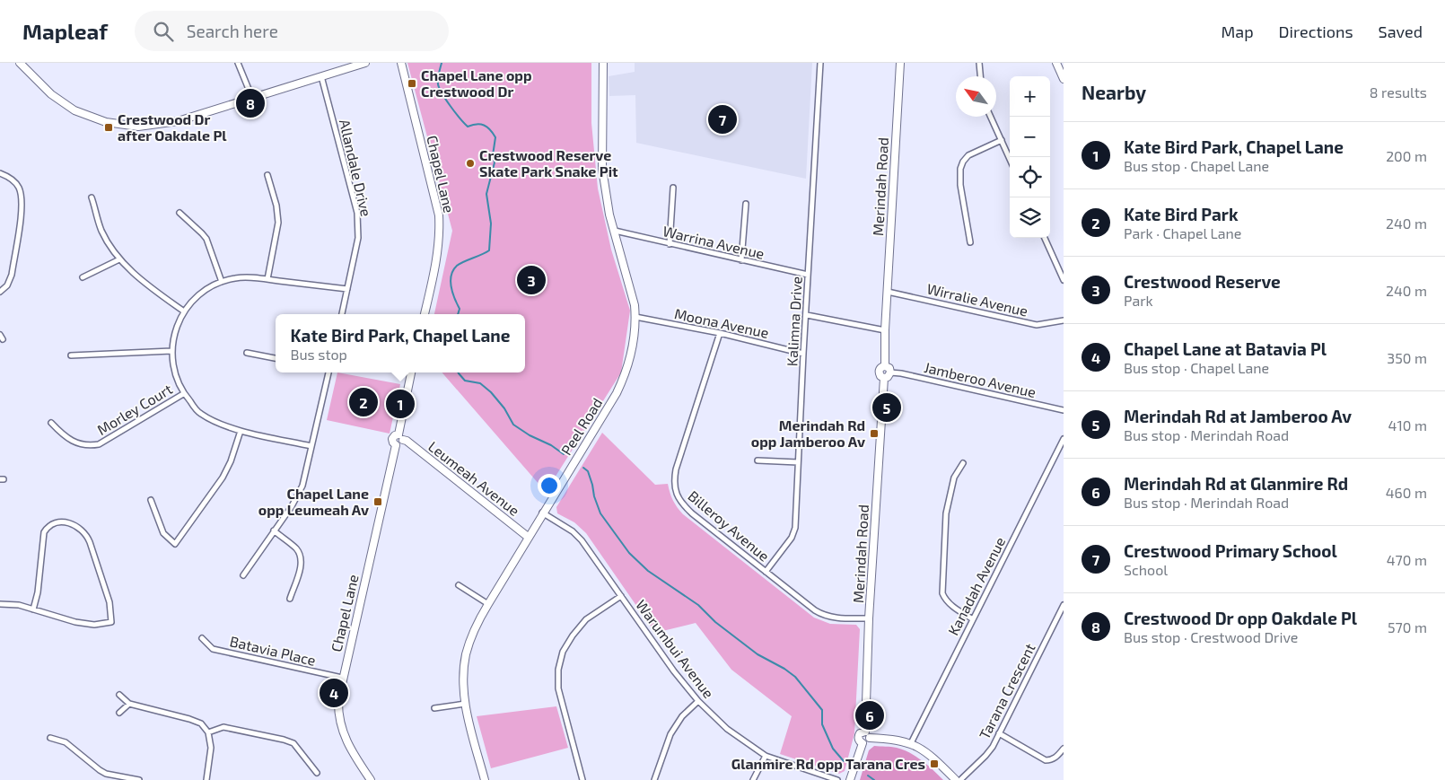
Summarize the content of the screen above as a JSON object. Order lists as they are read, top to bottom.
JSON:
{
  "streets": {
    "main road": [
      "Chapel Lane",
      "Merindah Road",
      "Peel Road",
      "Leumeah Avenue"
    ],
    "street": [
      "Allandale Drive",
      "Warrina Avenue",
      "Wirralie Avenue",
      "Kalimna Drive",
      "Moona Avenue",
      "Jamberoo Avenue",
      "Morley Court",
      "Billeroy Avenue",
      "Kanadah Avenue",
      "Warumbui Avenue",
      "Batavia Place",
      "Tarana Crescent"
    ]
  },
  "crossings": [
    ["Chapel Lane", "Leumeah Avenue"],
    ["Chapel Lane", "Batavia Place"],
    ["Merindah Road", "Wirralie Avenue"],
    ["Merindah Road", "Jamberoo Avenue"],
    ["Merindah Road", "Billeroy Avenue"],
    ["Warrina Avenue", "Kalimna Drive"],
    ["Warrina Avenue", "Peel Road"],
    ["Kalimna Drive", "Moona Avenue"],
    ["Kalimna Drive", "Billeroy Avenue"],
    ["Moona Avenue", "Peel Road"],
    ["Moona Avenue", "Billeroy Avenue"],
    ["Peel Road", "Leumeah Avenue"],
    ["Peel Road", "Warumbui Avenue"]
  ],
  "places": {
    "transit": [
      "Chapel Lane opp Crestwood Dr",
      "Crestwood Dr after Oakdale Pl",
      "Merindah Rd opp Jamberoo Av",
      "Chapel Lane opp Leumeah Av",
      "Glanmire Rd opp Tarana Cres"
    ],
    "other": ["Crestwood Reserve Skate Park Snake Pit"]
  },
  "north": "top left",
  "page": {
    "header": "Mapleaf",
    "search": "Search here",
    "nav": ["Map", "Directions", "Saved"],
    "heading": ["Nearby", "8 results"],
    "map_buttons": ["+", "−"],
    "pins": [
      "8",
      "7",
      "3",
      "2",
      "1",
      "5",
      "4",
      "6"
    ],
    "list": [
      {
        "mark": "1",
        "name": "Kate Bird Park, Chapel Lane",
        "note": "Bus stop · Chapel Lane",
        "value": "200 m"
      },
      {
        "mark": "2",
        "name": "Kate Bird Park",
        "note": "Park · Chapel Lane",
        "value": "240 m"
      },
      {
        "mark": "3",
        "name": "Crestwood Reserve",
        "note": "Park",
        "value": "240 m"
      },
      {
        "mark": "4",
        "name": "Chapel Lane at Batavia Pl",
        "note": "Bus stop · Chapel Lane",
        "value": "350 m"
      },
      {
        "mark": "5",
        "name": "Merindah Rd at Jamberoo Av",
        "note": "Bus stop · Merindah Road",
        "value": "410 m"
      },
      {
        "mark": "6",
        "name": "Merindah Rd at Glanmire Rd",
        "note": "Bus stop · Merindah Road",
        "value": "460 m"
      },
      {
        "mark": "7",
        "name": "Crestwood Primary School",
        "note": "School",
        "value": "470 m"
      },
      {
        "mark": "8",
        "name": "Crestwood Dr opp Oakdale Pl",
        "note": "Bus stop · Crestwood Drive",
        "value": "570 m"
      }
    ],
    "popup": ["Kate Bird Park, Chapel Lane", "Bus stop"]
  }
}
